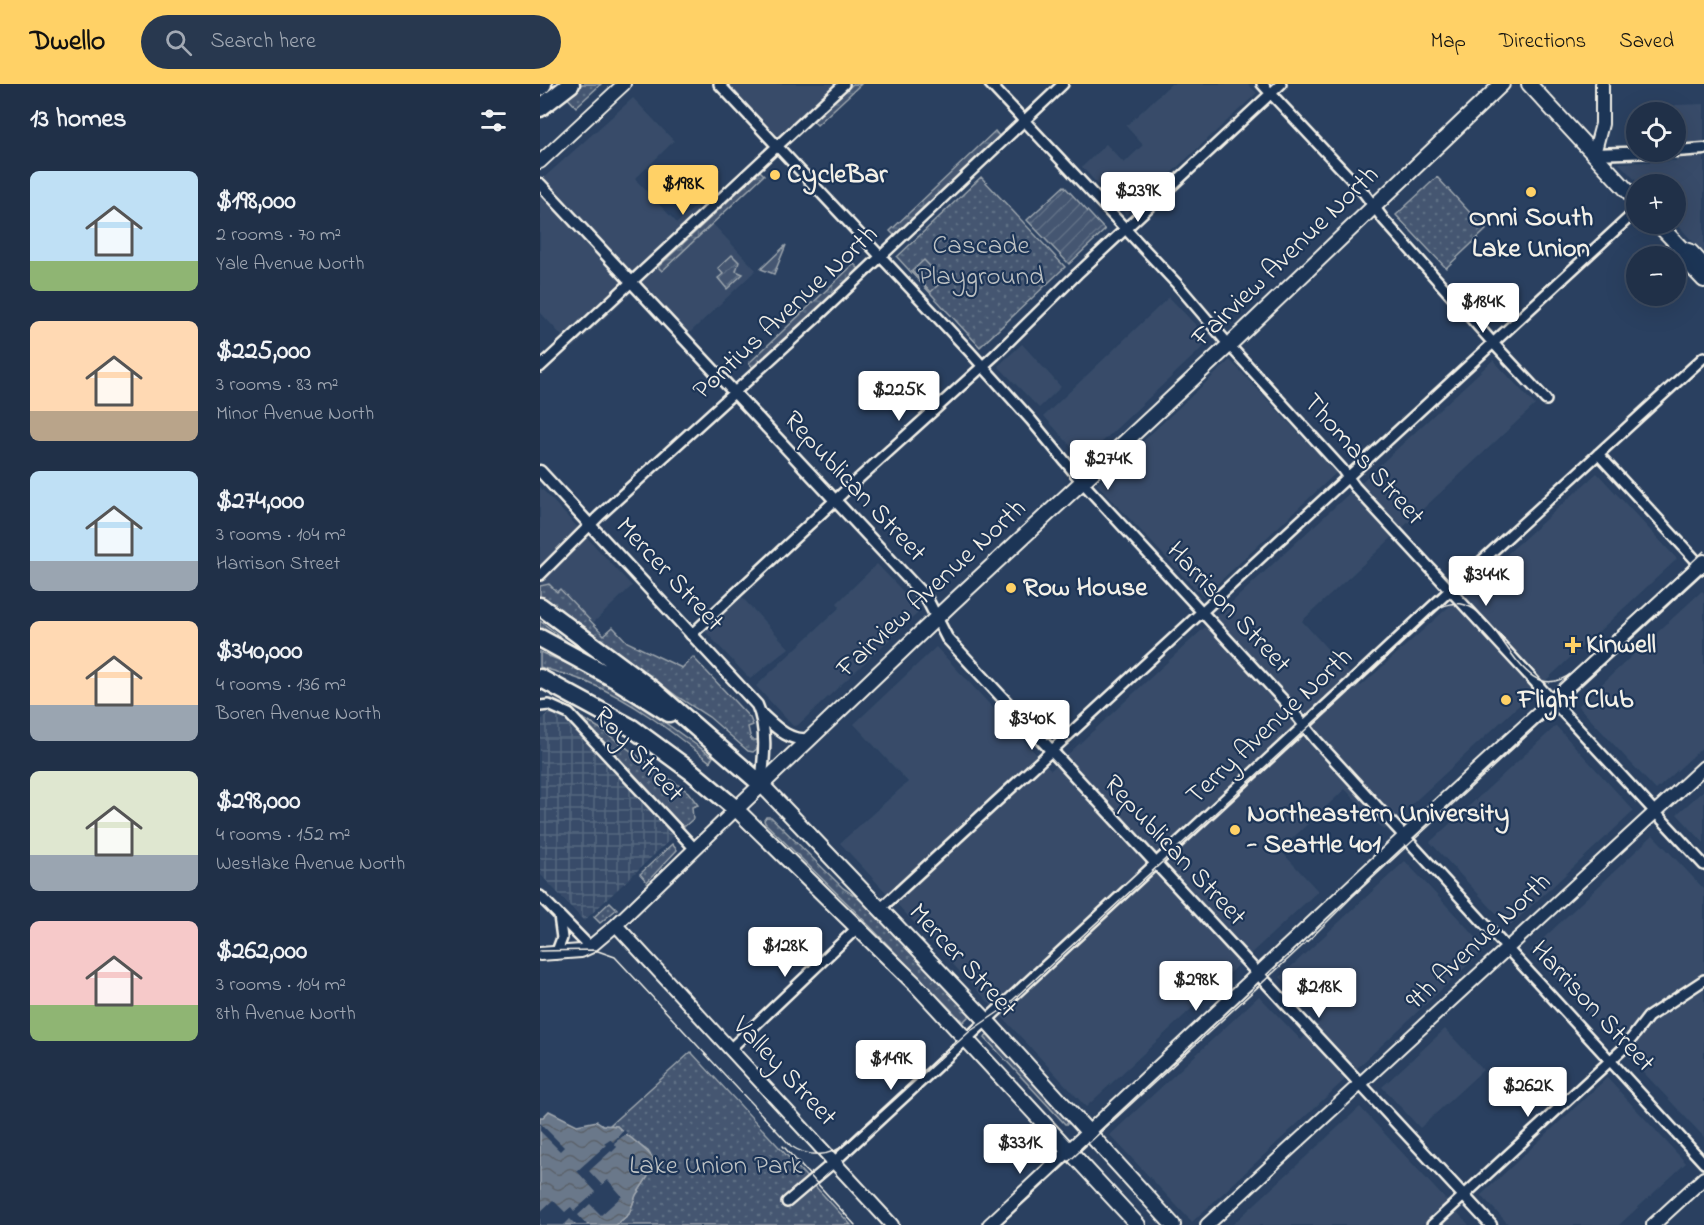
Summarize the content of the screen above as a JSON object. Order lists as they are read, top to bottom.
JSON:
{
  "streets": {
    "main road": [
      "Fairview Avenue North",
      "Mercer Street",
      "9th Avenue North",
      "Valley Street"
    ],
    "street": [
      "Pontius Avenue North",
      "Thomas Street",
      "Republican Street",
      "Harrison Street",
      "Terry Avenue North",
      "Roy Street"
    ]
  },
  "crossings": [
    ["Fairview Avenue North", "Thomas Street"],
    ["Fairview Avenue North", "Republican Street"],
    ["Fairview Avenue North", "Mercer Street"],
    ["Fairview Avenue North", "Harrison Street"],
    ["Fairview Avenue North", "Roy Street"],
    ["Fairview Avenue North", "Valley Street"],
    ["Pontius Avenue North", "Thomas Street"],
    ["Pontius Avenue North", "Republican Street"],
    ["Pontius Avenue North", "Mercer Street"],
    ["Pontius Avenue North", "Harrison Street"],
    ["Thomas Street", "Terry Avenue North"],
    ["Thomas Street", "9th Avenue North"],
    ["Republican Street", "Terry Avenue North"],
    ["Republican Street", "9th Avenue North"],
    ["Mercer Street", "Terry Avenue North"],
    ["Harrison Street", "Terry Avenue North"],
    ["Harrison Street", "9th Avenue North"],
    ["Terry Avenue North", "Valley Street"]
  ],
  "parks": ["Cascade Playground", "Lake Union Park"],
  "places": {
    "other": [
      "CycleBar",
      "Onni South Lake Union",
      "Row House",
      "Flight Club",
      "Northeastern University - Seattle 401"
    ],
    "health": ["Kinwell"]
  },
  "page": {
    "header": "Dwello",
    "search": "Search here",
    "nav": ["Map", "Directions", "Saved"],
    "heading": "13 homes",
    "map_buttons": ["+", "−"],
    "list": [
      {
        "name": "$198,000",
        "note": "2 rooms · 70 m² · Yale Avenue North"
      },
      {
        "name": "$225,000",
        "note": "3 rooms · 83 m² · Minor Avenue North"
      },
      {
        "name": "$274,000",
        "note": "3 rooms · 104 m² · Harrison Street"
      },
      {
        "name": "$340,000",
        "note": "4 rooms · 136 m² · Boren Avenue North"
      },
      {
        "name": "$298,000",
        "note": "4 rooms · 152 m² · Westlake Avenue North"
      },
      {
        "name": "$262,000",
        "note": "3 rooms · 104 m² · 8th Avenue North"
      }
    ],
    "price": [
      "$198K",
      "$239K",
      "$184K",
      "$225K",
      "$274K",
      "$344K",
      "$340K",
      "$128K",
      "$298K",
      "$218K",
      "$149K",
      "$262K",
      "$331K"
    ]
  }
}
